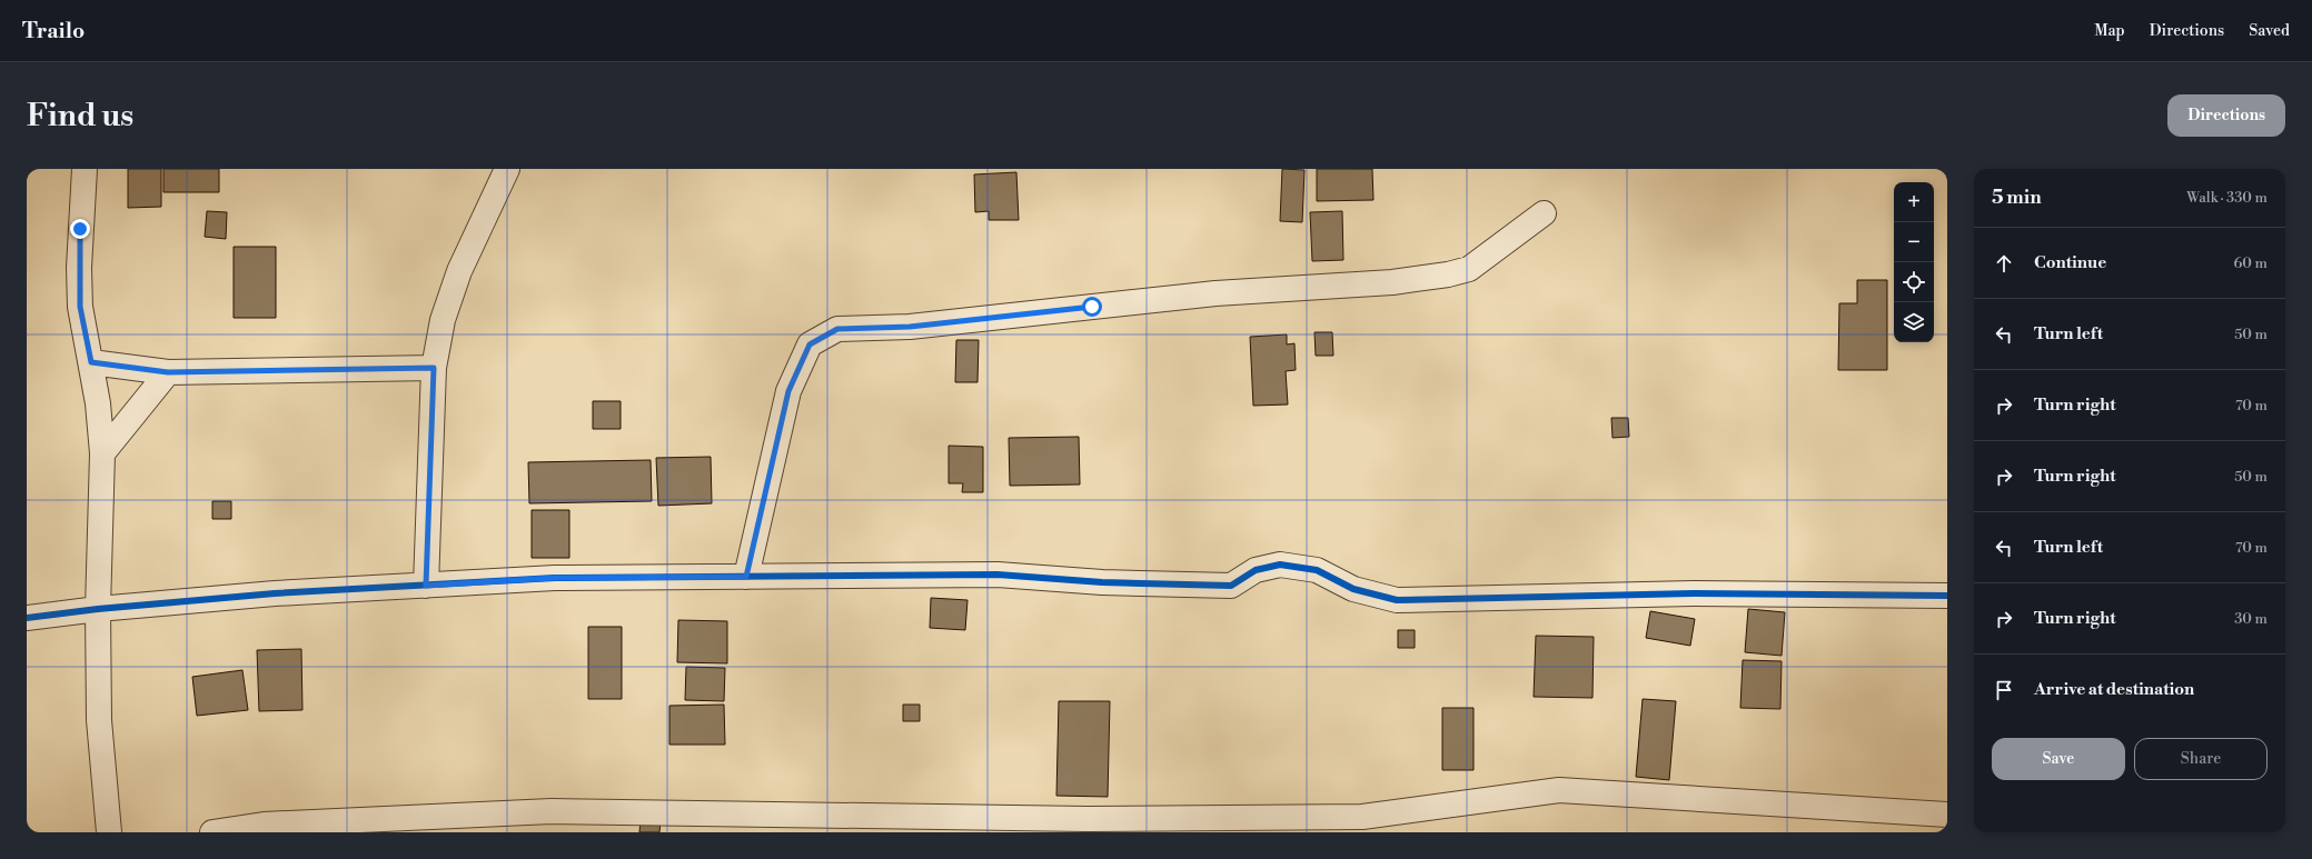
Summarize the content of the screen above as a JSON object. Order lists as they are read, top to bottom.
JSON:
{
  "page": {
    "header": "Trailo",
    "nav": ["Map", "Directions", "Saved"],
    "buttons": [
      "Directions",
      ["Save", "Share"]
    ],
    "title": "Find us",
    "heading": ["5 min", "Walk · 330 m"],
    "map_buttons": ["+", "−"],
    "list": [
      ["Continue", "60 m"],
      ["Turn left", "50 m"],
      ["Turn right", "70 m"],
      ["Turn right", "50 m"],
      ["Turn left", "70 m"],
      ["Turn right", "30 m"],
      "Arrive at destination"
    ]
  }
}
